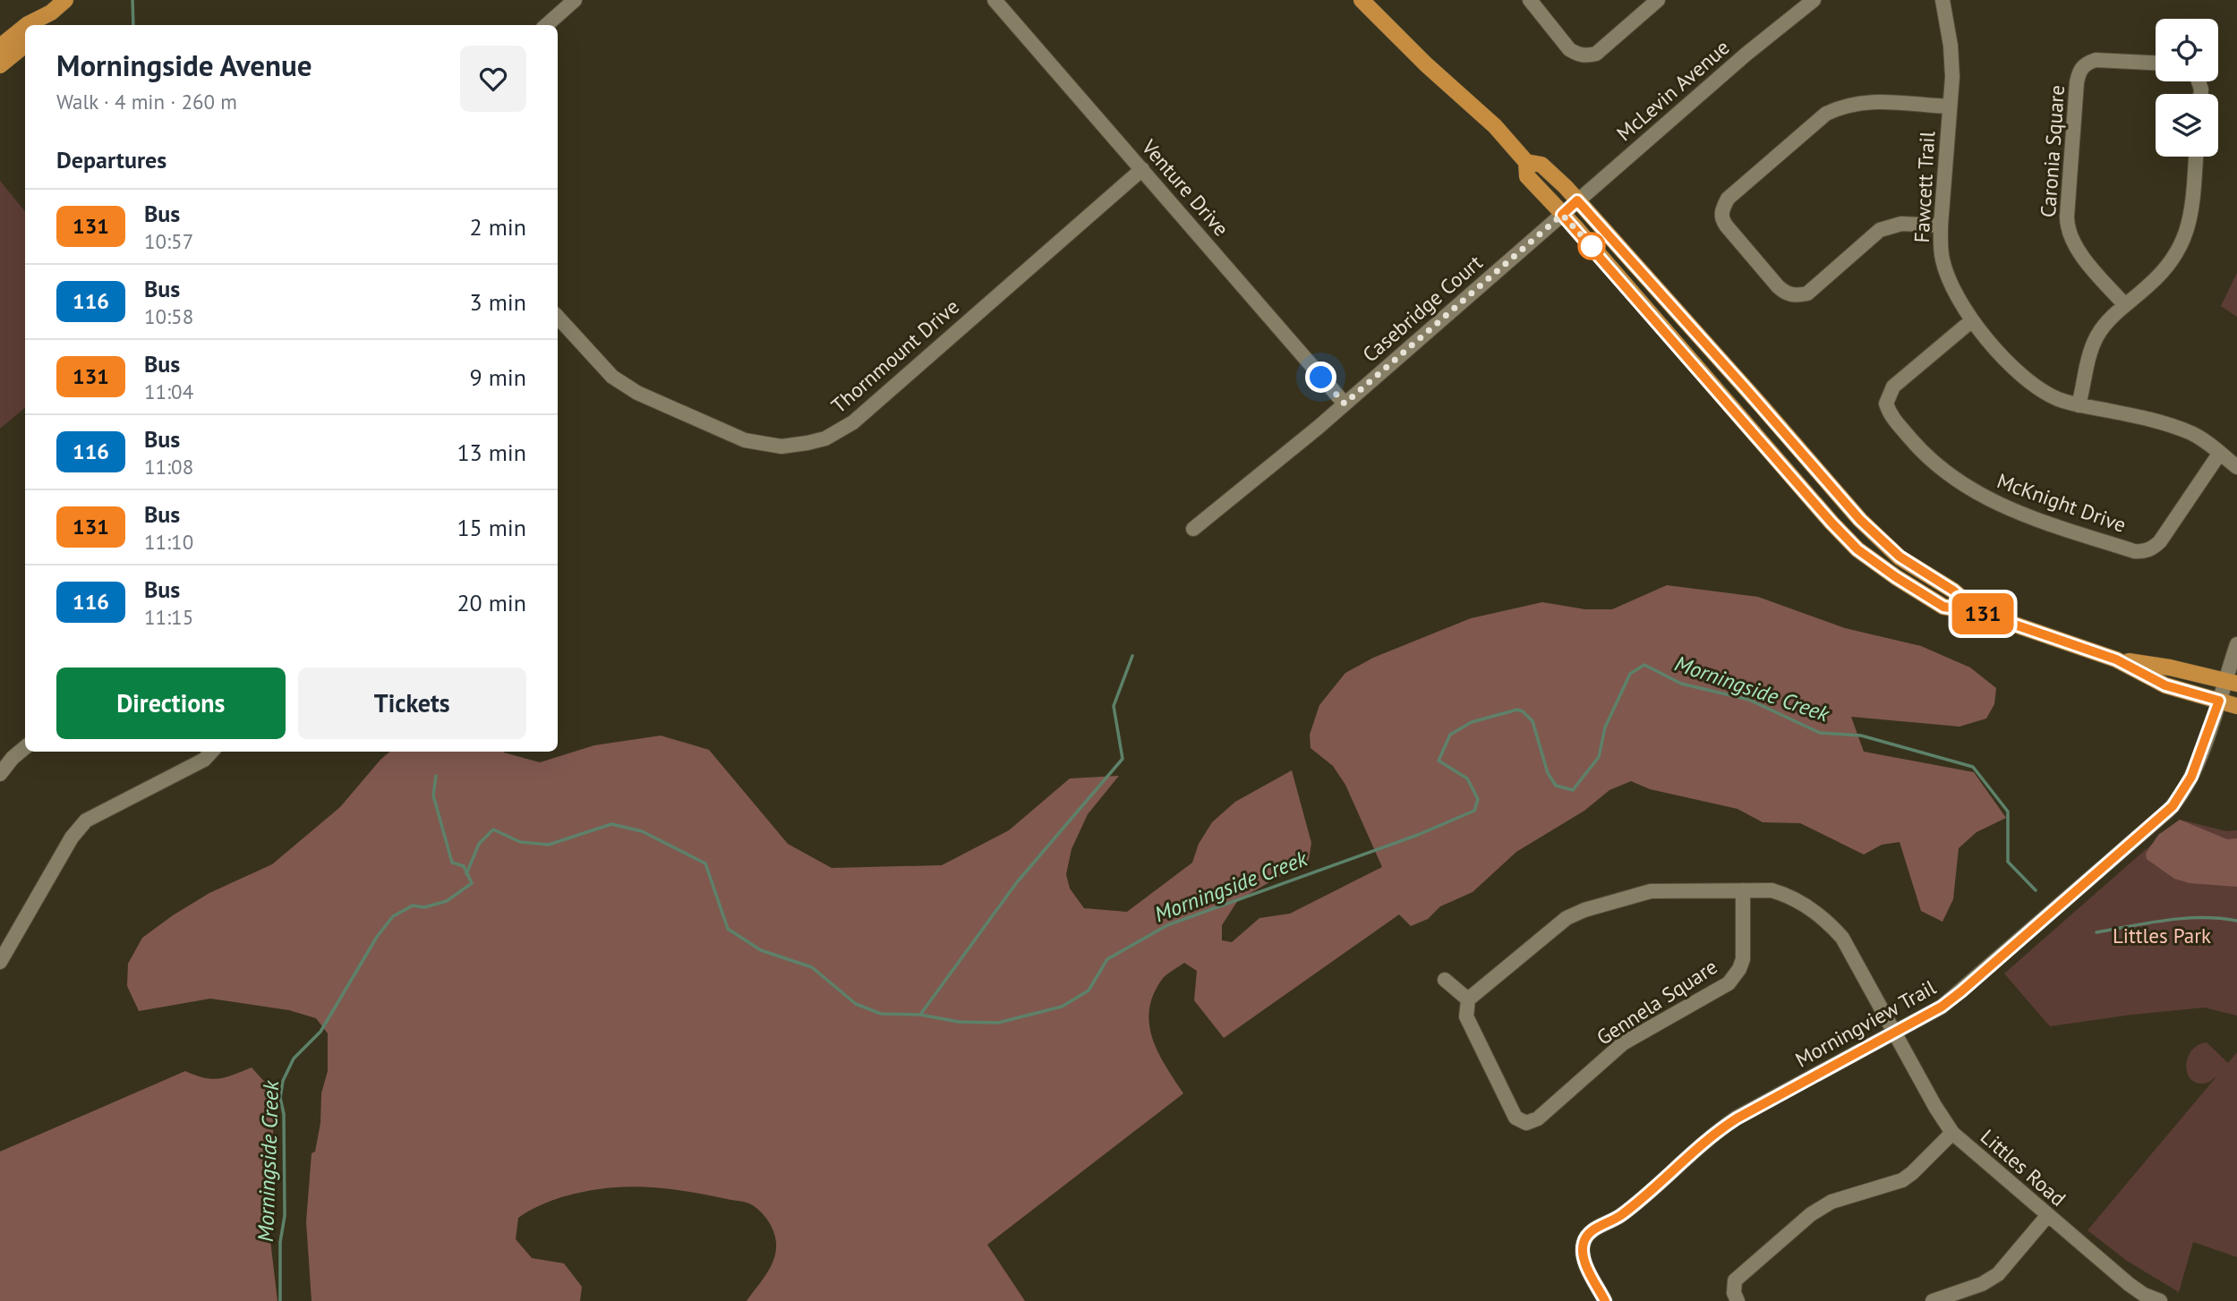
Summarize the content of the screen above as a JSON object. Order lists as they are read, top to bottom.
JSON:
{
  "streets": {
    "street": [
      "McLevin Avenue",
      "Caronia Square",
      "Fawcett Trail",
      "Venture Drive",
      "Casebridge Court",
      "Thornmount Drive",
      "McKnight Drive",
      "Gennela Square",
      "Morningview Trail",
      "Littles Road"
    ]
  },
  "crossings": [
    ["McLevin Avenue", "Casebridge Court"],
    ["Fawcett Trail", "McKnight Drive"],
    ["Venture Drive", "Casebridge Court"],
    ["Venture Drive", "Thornmount Drive"],
    ["Morningview Trail", "Littles Road"]
  ],
  "water": ["Morningside Creek"],
  "parks": ["Littles Park"],
  "lines": ["bus line 131"],
  "page": {
    "on_map": "131",
    "heading": [
      ["Morningside Avenue", "Walk · 4 min · 260 m"],
      "Departures"
    ],
    "list": [
      {
        "mark": "131",
        "name": "Bus",
        "note": "10:57",
        "value": "2 min"
      },
      {
        "mark": "116",
        "name": "Bus",
        "note": "10:58",
        "value": "3 min"
      },
      {
        "mark": "131",
        "name": "Bus",
        "note": "11:04",
        "value": "9 min"
      },
      {
        "mark": "116",
        "name": "Bus",
        "note": "11:08",
        "value": "13 min"
      },
      {
        "mark": "131",
        "name": "Bus",
        "note": "11:10",
        "value": "15 min"
      },
      {
        "mark": "116",
        "name": "Bus",
        "note": "11:15",
        "value": "20 min"
      }
    ],
    "buttons": ["Directions", "Tickets"]
  }
}
